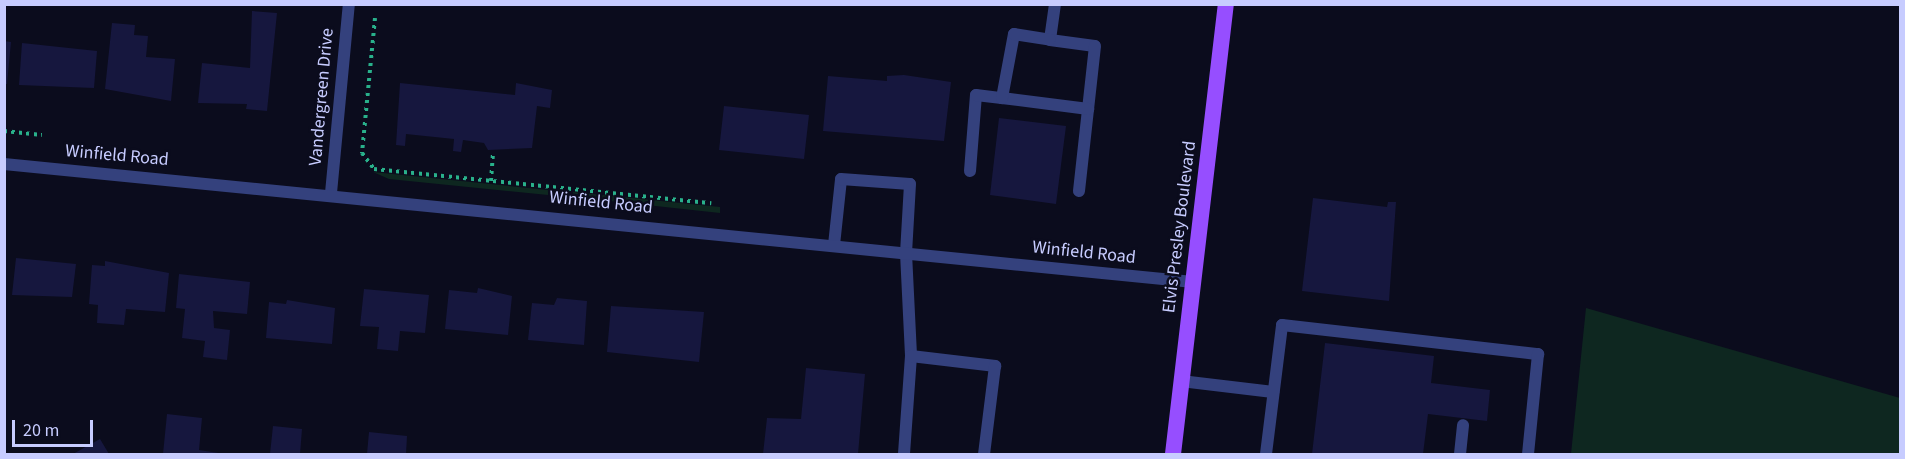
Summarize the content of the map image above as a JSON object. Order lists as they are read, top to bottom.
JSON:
{
  "streets": {
    "main road": ["Elvis Presley Boulevard"],
    "street": ["Vandergreen Drive", "Winfield Road"]
  },
  "crossings": [
    ["Vandergreen Drive", "Winfield Road"],
    ["Winfield Road", "Elvis Presley Boulevard"]
  ],
  "scale_bar": "20 m"
}
